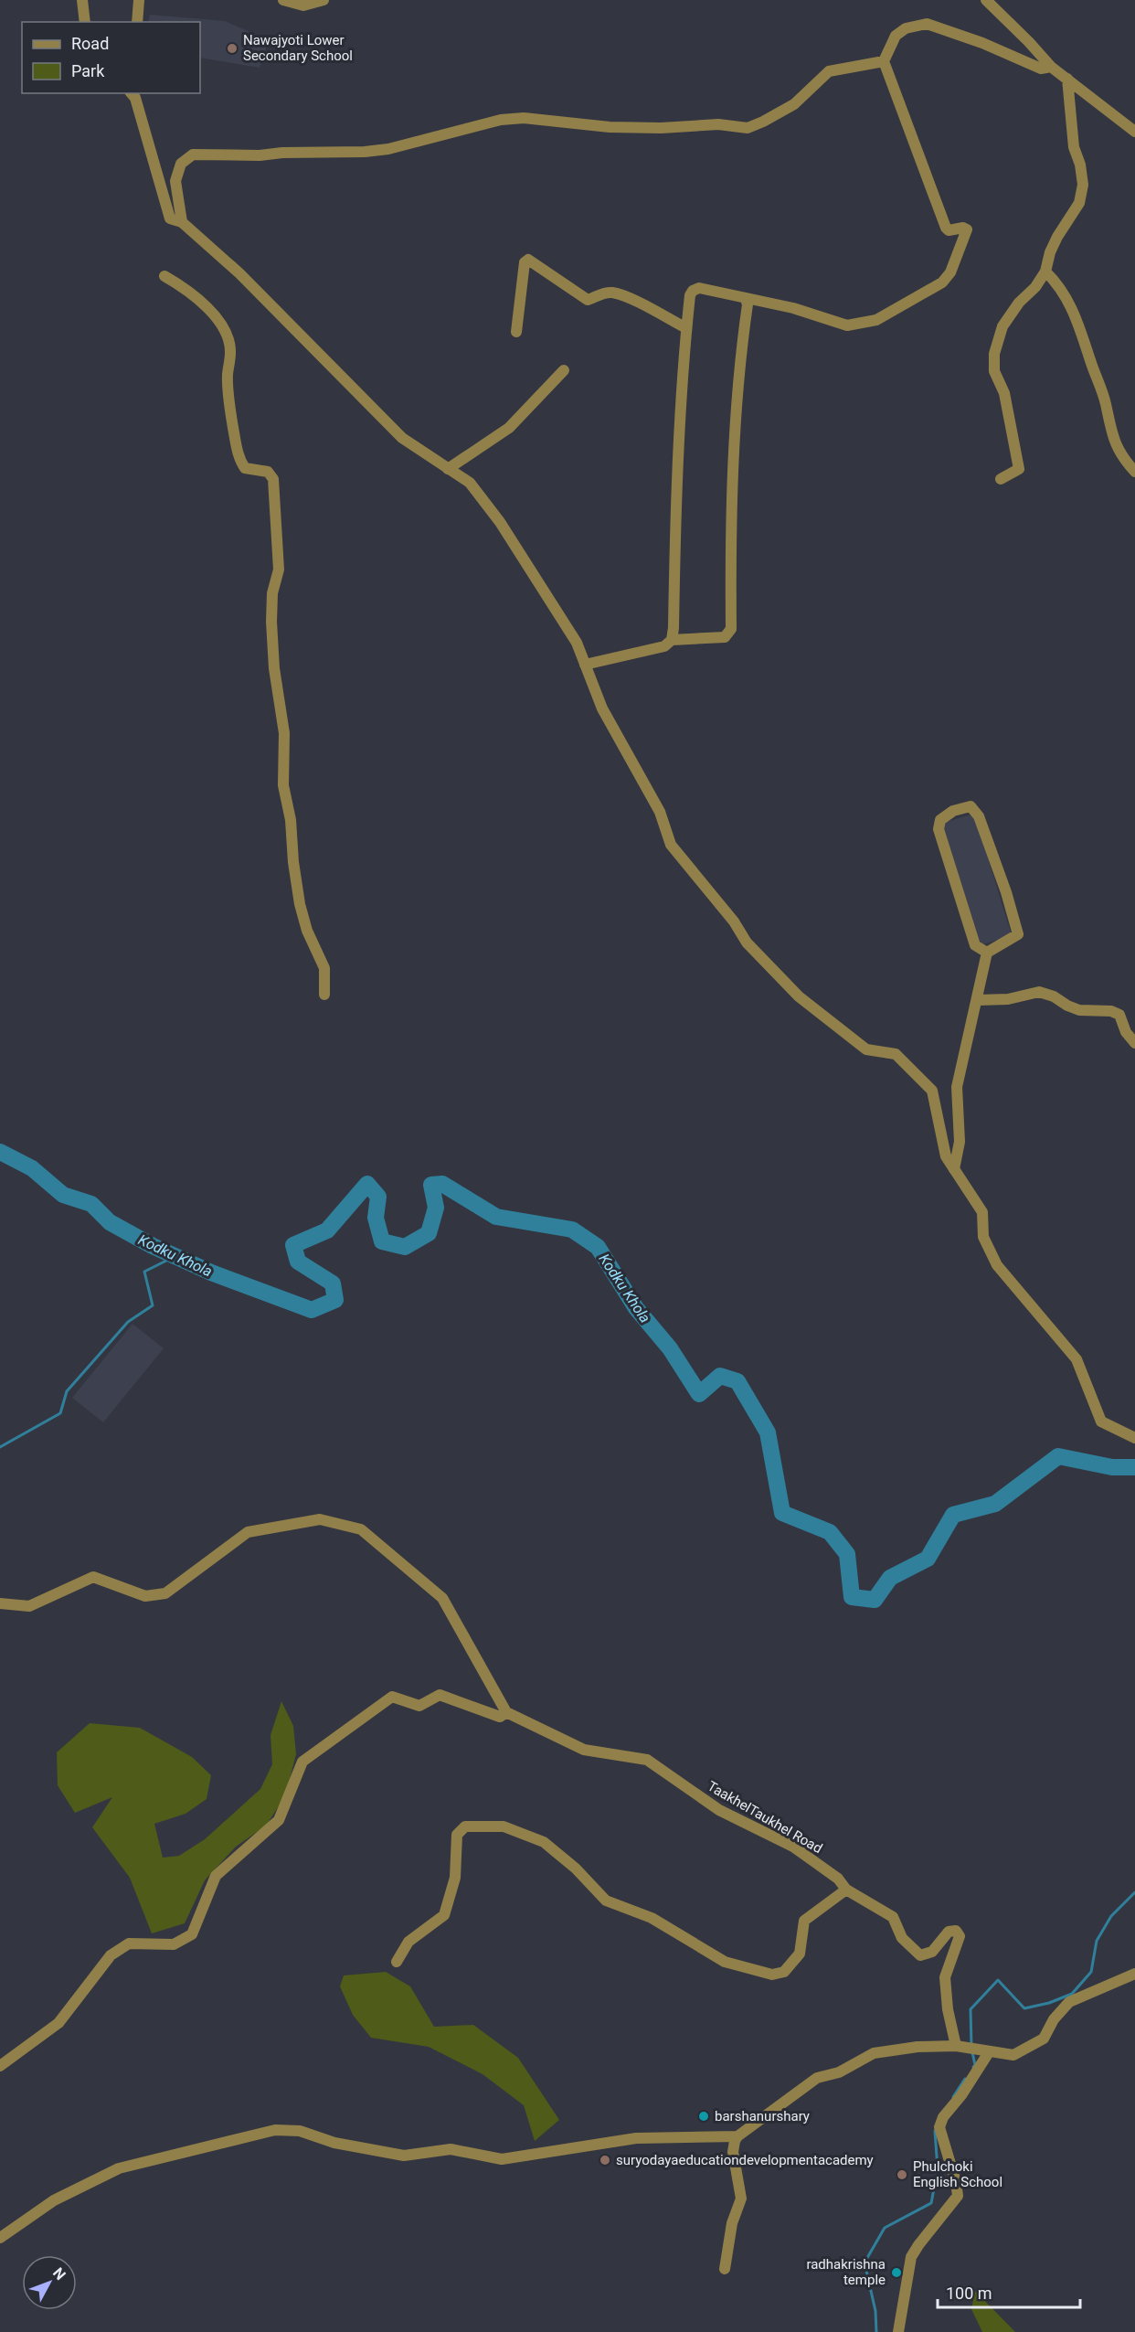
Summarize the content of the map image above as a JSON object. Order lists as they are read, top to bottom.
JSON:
{
  "streets": {
    "street": ["TaakhelTaukhel Road"]
  },
  "water": ["Kodku Khola"],
  "places": [
    "Nawajyoti Lower Secondary School",
    "barshanurshary",
    "suryodayaeducationdevelopmentacademy",
    "Phulchoki English School",
    "radhakrishna temple"
  ],
  "legend": ["Road", "Park"],
  "scale_bar": "100 m",
  "north": "top right"
}
